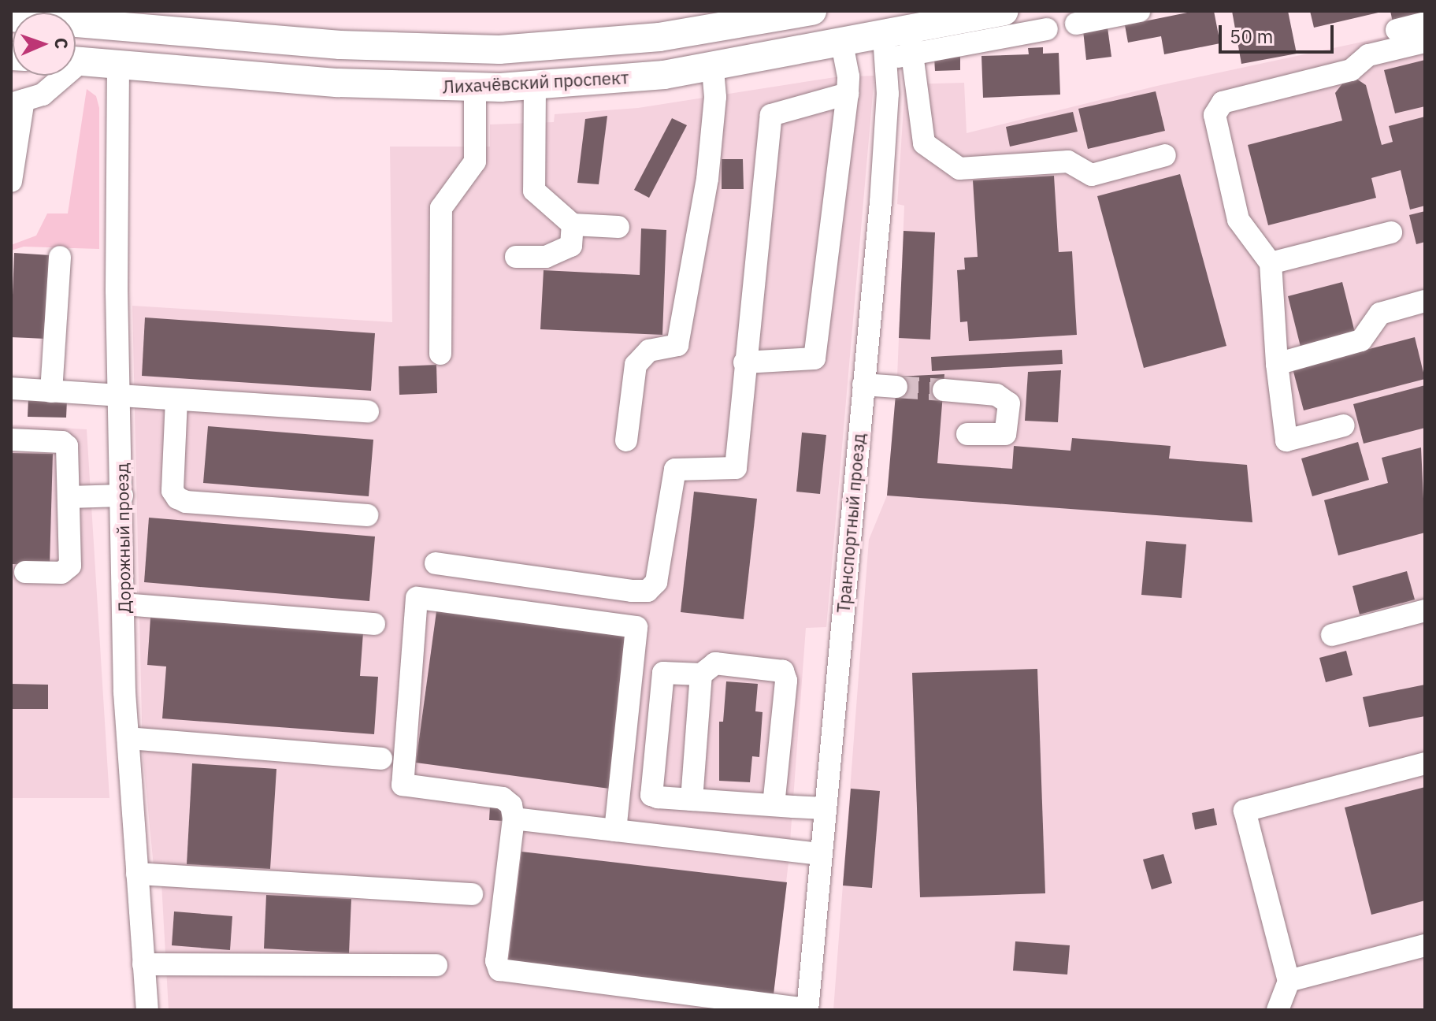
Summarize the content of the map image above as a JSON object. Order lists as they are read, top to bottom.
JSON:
{
  "streets": {
    "main road": ["Лихачёвский проспект"],
    "street": ["Транспортный проезд", "Дорожный проезд"]
  },
  "crossings": [
    ["Лихачёвский проспект", "Транспортный проезд"],
    ["Лихачёвский проспект", "Дорожный проезд"]
  ],
  "scale_bar": "50 m",
  "north": "right"
}
